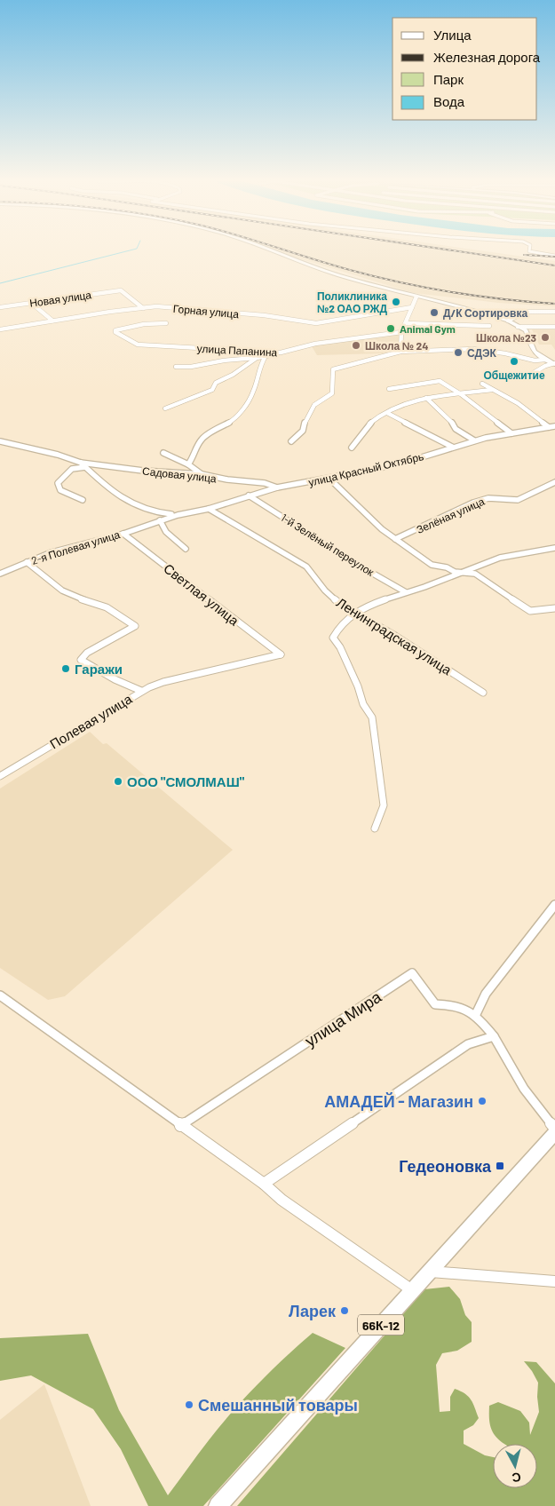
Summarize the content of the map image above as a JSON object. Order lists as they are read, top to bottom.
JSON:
{
  "streets": {
    "main road": ["66К-12"],
    "street": [
      "Новая улица",
      "Горная улица",
      "улица Папанина",
      "улица Красный Октябрь",
      "Садовая улица",
      "Зелёная улица",
      "1-й Зелёный переулок",
      "2-я Полевая улица",
      "Светлая улица",
      "Ленинградская улица",
      "Полевая улица",
      "улица Мира"
    ]
  },
  "crossings": [
    ["Новая улица", "Горная улица"],
    ["улица Красный Октябрь", "Садовая улица"],
    ["улица Красный Октябрь", "Зелёная улица"],
    ["улица Красный Октябрь", "1-й Зелёный переулок"],
    ["улица Красный Октябрь", "2-я Полевая улица"],
    ["улица Красный Октябрь", "Ленинградская улица"],
    ["Садовая улица", "2-я Полевая улица"],
    ["2-я Полевая улица", "Светлая улица"],
    ["2-я Полевая улица", "Полевая улица"],
    ["Светлая улица", "Полевая улица"]
  ],
  "places": {
    "other": [
      "Поликлиника №2 ОАО РЖД",
      "Д/К Сортировка",
      "Animal Gym",
      "Школа №23",
      "Школа № 24",
      "СДЭК",
      "Общежитие",
      "Гаражи",
      "ООО \"СМОЛМАШ\"",
      "АМАДЕЙ - Магазин",
      "Ларек",
      "Смешанный товары"
    ],
    "transit": ["Гедеоновка"]
  },
  "legend": [
    "Улица",
    "Железная дорога",
    "Парк",
    "Вода"
  ],
  "north": "bottom"
}
